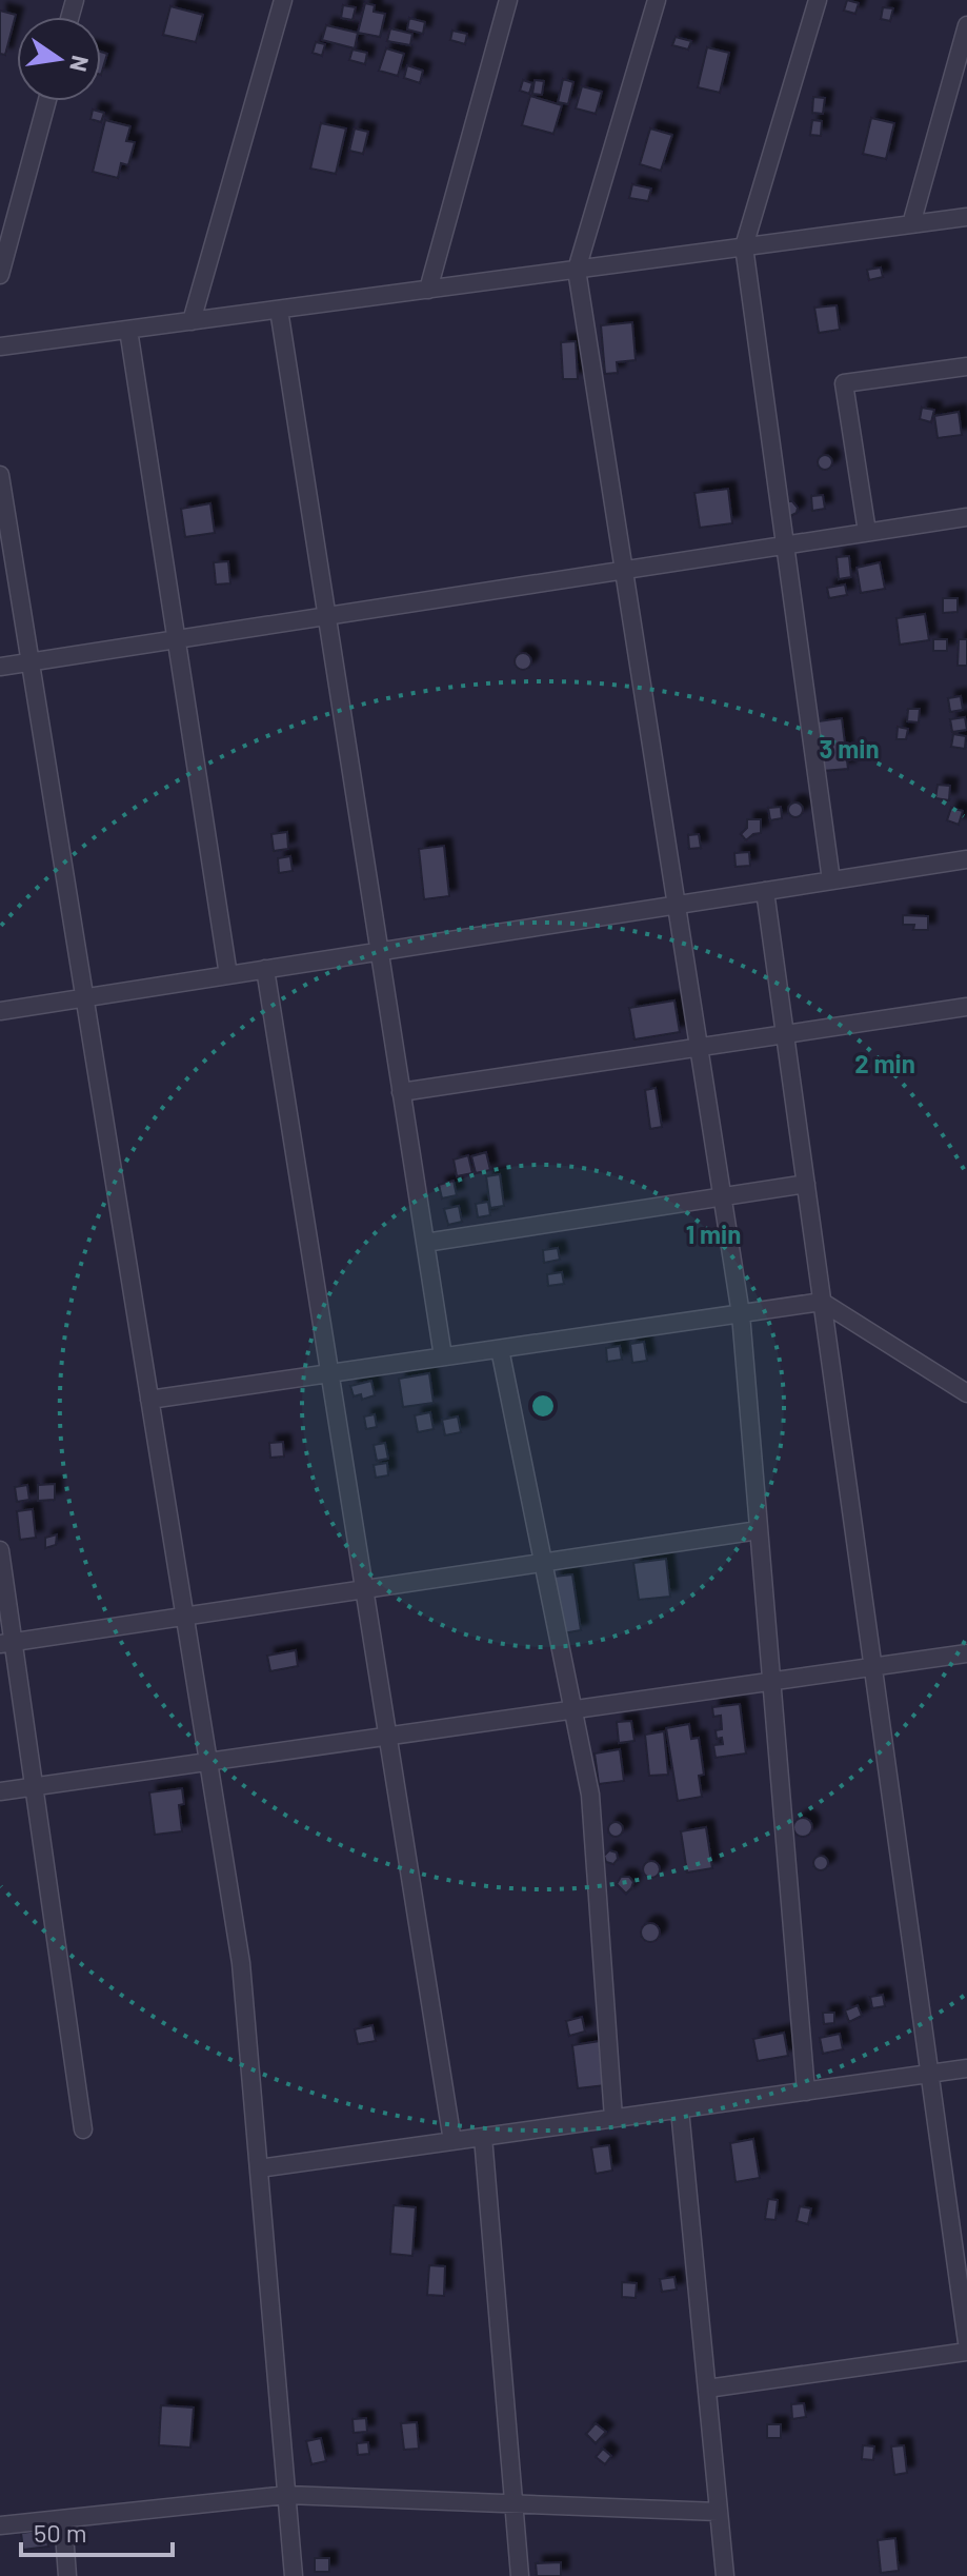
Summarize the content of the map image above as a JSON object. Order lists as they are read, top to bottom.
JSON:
{
  "scale_bar": "50 m",
  "north": "right",
  "rings": ["3 min", "2 min", "1 min"]
}
